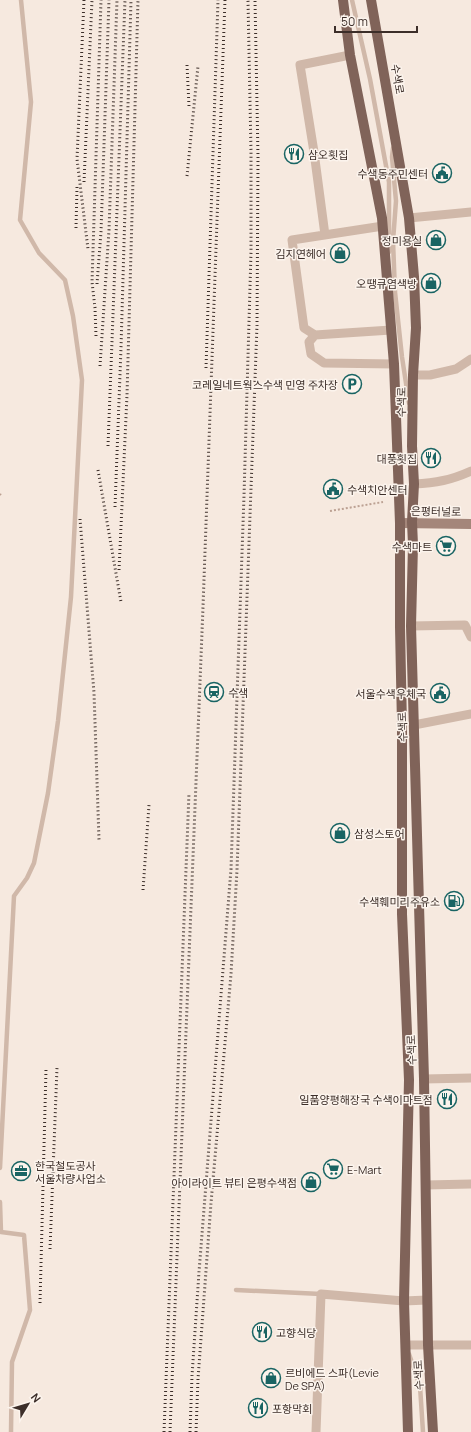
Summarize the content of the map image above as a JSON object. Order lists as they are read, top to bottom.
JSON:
{
  "streets": {
    "main road": ["수색로", "은평터널로"]
  },
  "crossings": [
    ["수색로", "은평터널로"]
  ],
  "places": {
    "restaurant": [
      "삼오횟집",
      "대풍횟집",
      "일품양평해장국 수색이마트점",
      "고향식당",
      "포항막회"
    ],
    "public building": ["수색동주민센터", "수색치안센터", "서울수색우체국"],
    "shop": [
      "정미용실",
      "김지연헤어",
      "오땡큐염색방",
      "삼성스토어",
      "아이라이트 뷰티 은평수색점",
      "르비에드 스파(Levie De SPA)"
    ],
    "parking": ["코레일네트웍스수색 민영 주차장"],
    "supermarket": ["수색마트", "E-Mart"],
    "station": ["수색"],
    "fuel station": ["수색훼미리주유소"],
    "office": ["한국철도공사 서울차량사업소"]
  },
  "scale_bar": "50 m",
  "north": "top right"
}
